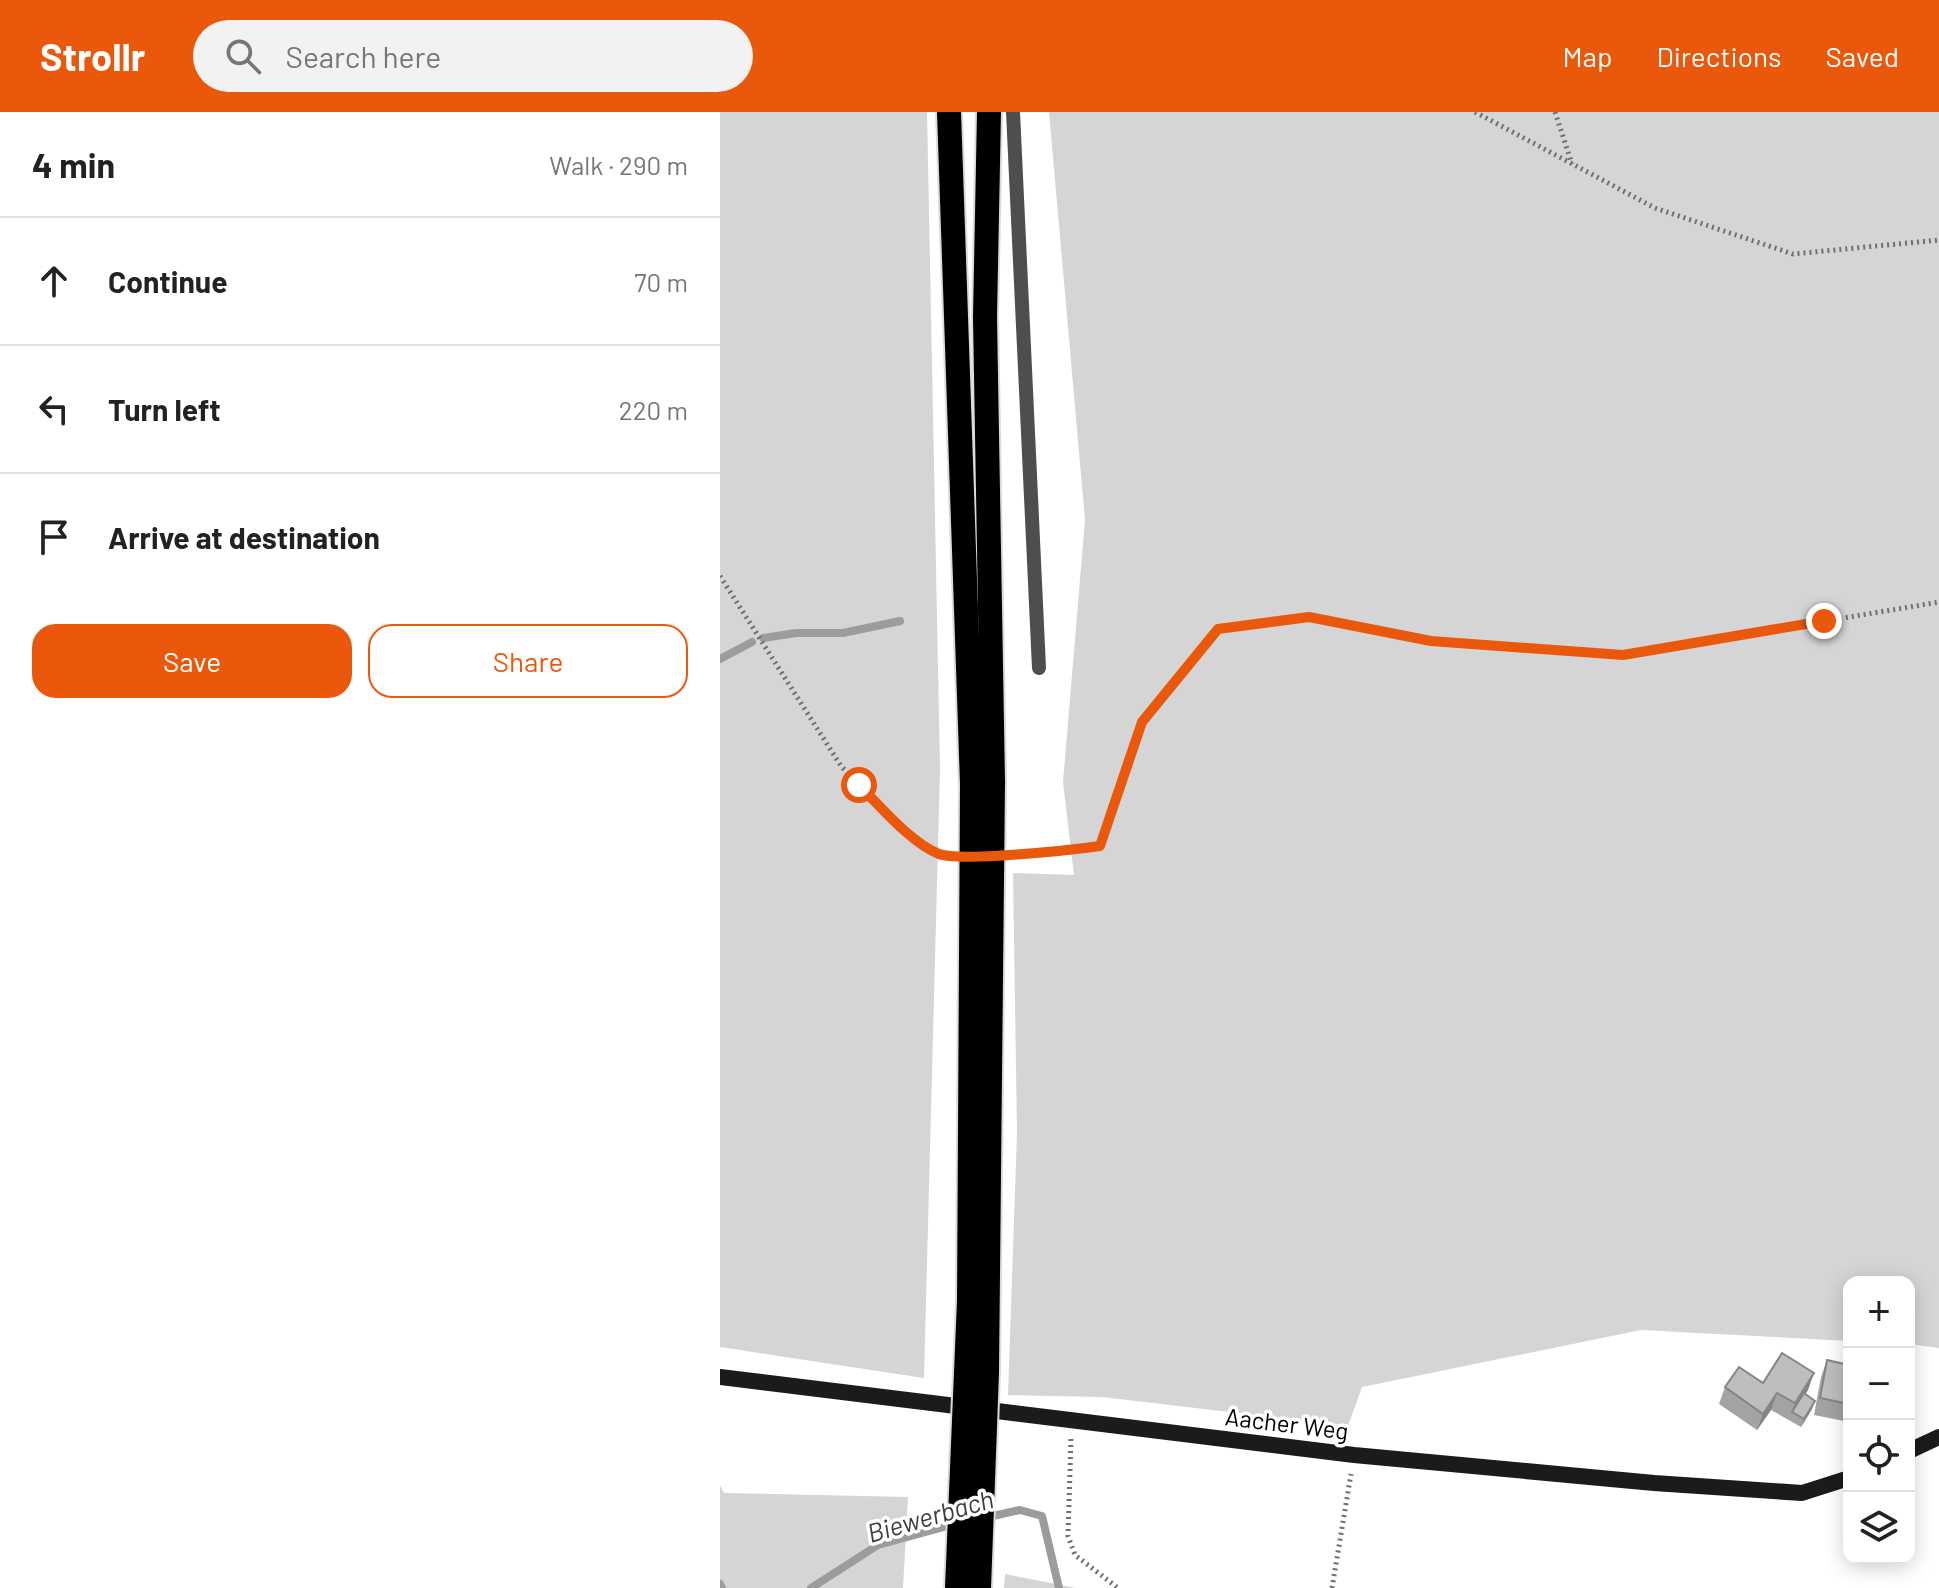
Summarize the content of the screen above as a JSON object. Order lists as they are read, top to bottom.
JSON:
{
  "streets": {
    "street": ["Aacher Weg"]
  },
  "water": ["Biewerbach"],
  "page": {
    "header": "Strollr",
    "search": "Search here",
    "nav": ["Map", "Directions", "Saved"],
    "heading": ["4 min", "Walk · 290 m"],
    "list": [
      ["Continue", "70 m"],
      ["Turn left", "220 m"],
      "Arrive at destination"
    ],
    "buttons": ["Save", "Share"],
    "map_buttons": ["+", "−"]
  }
}
